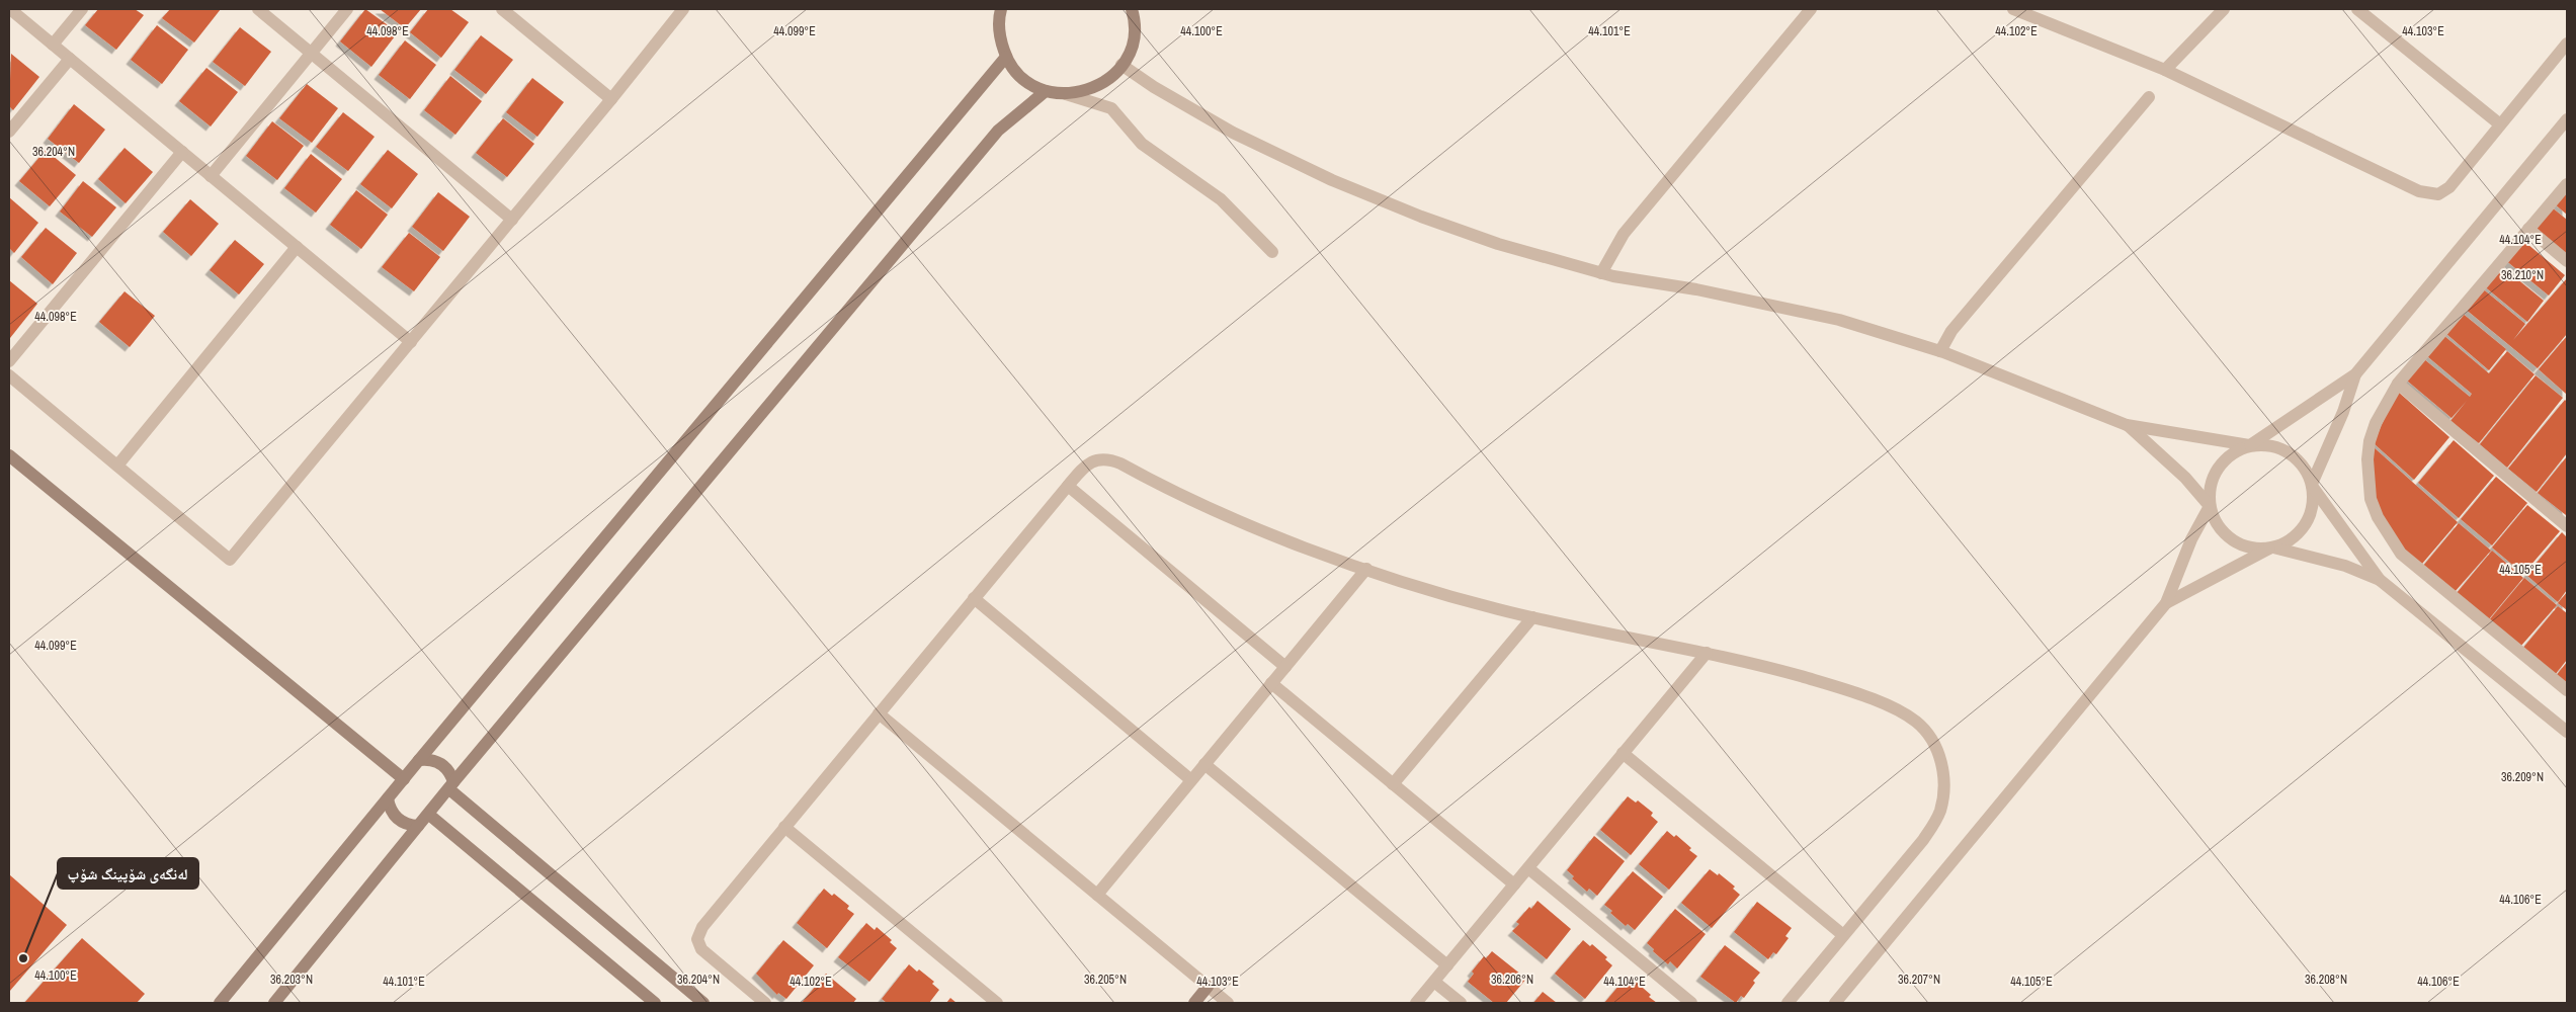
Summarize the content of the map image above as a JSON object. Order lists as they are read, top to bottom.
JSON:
{
  "places": ["لەنگەی شۆپینگ شۆپ"],
  "coordinates": [
    "44.102°E",
    "44.103°E",
    "44.098°E",
    "44.099°E",
    "44.100°E",
    "44.101°E",
    "36.204°N",
    "44.104°E",
    "36.210°N",
    "44.105°E",
    "36.209°N",
    "44.106°E",
    "36.203°N",
    "36.205°N",
    "36.206°N",
    "36.207°N",
    "36.208°N"
  ]
}
